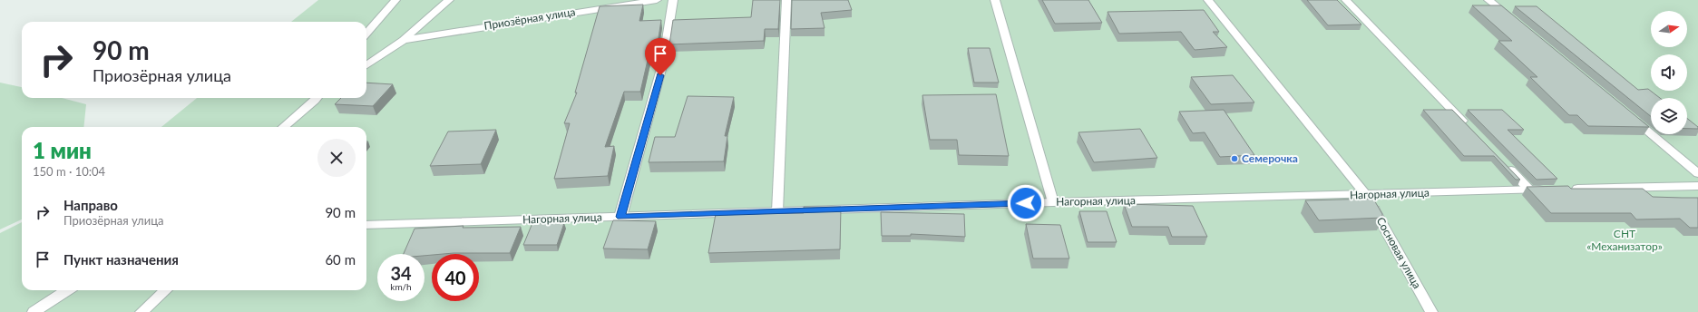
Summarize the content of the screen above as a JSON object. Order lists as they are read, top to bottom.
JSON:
{
  "streets": {
    "street": ["Приозёрная улица", "Нагорная улица", "Сосновая улица"]
  },
  "crossings": [
    ["Нагорная улица", "Сосновая улица"]
  ],
  "parks": ["СНТ «Механизатор»"],
  "places": ["Семерочка"],
  "north": "right",
  "page": {
    "turn": ["90 m", "Приозёрная улица"],
    "heading": ["1 мин", "150 m · 10:04"],
    "list": [
      {
        "name": "Направо",
        "note": "Приозёрная улица",
        "value": "90 m"
      },
      {
        "name": "Пункт назначения",
        "value": "60 m"
      }
    ],
    "speed": "34 km/h",
    "limit": "40"
  }
}
